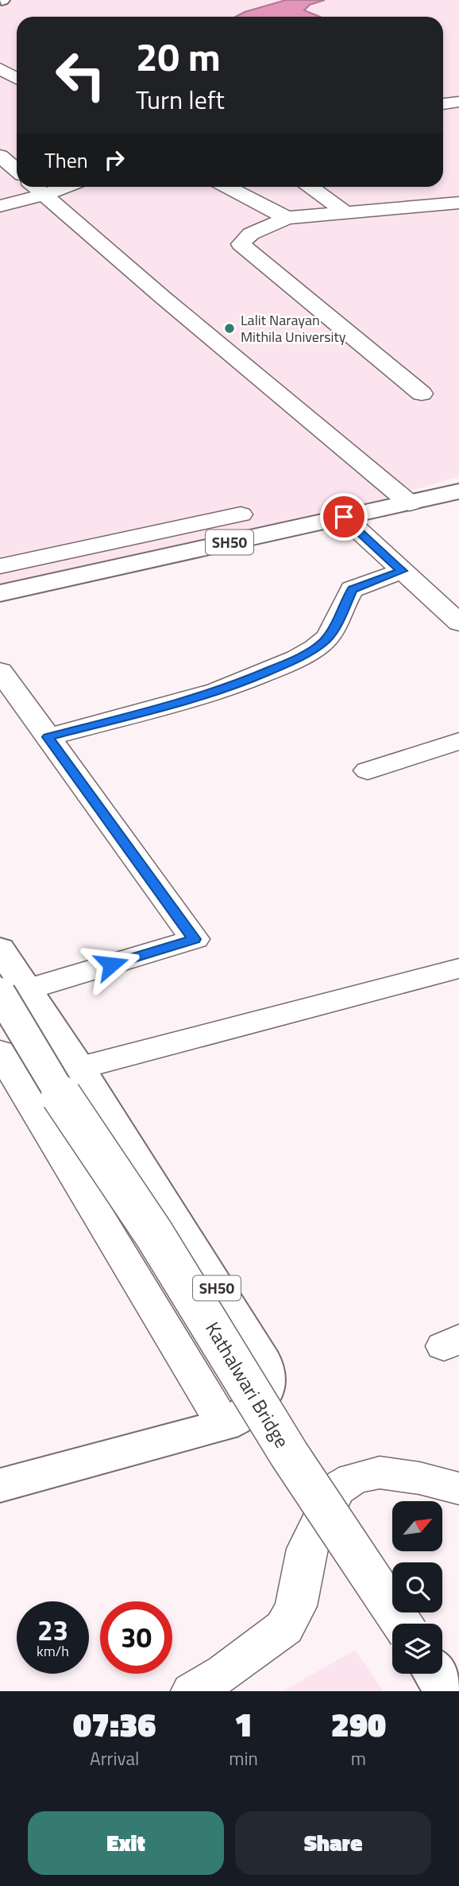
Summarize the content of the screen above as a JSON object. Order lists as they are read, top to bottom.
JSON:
{
  "streets": {
    "main road": ["SH50", "Kathalwari Bridge"]
  },
  "crossings": [
    ["SH50", "Kathalwari Bridge"]
  ],
  "places": ["Lalit Narayan Mithila University"],
  "north": "top right",
  "page": {
    "turn": ["20 m", "Turn left"],
    "then": "Then",
    "speed": "23 km/h",
    "limit": "30",
    "eta": [
      "07:36",
      "Arrival",
      "1",
      "min",
      "290",
      "m"
    ],
    "buttons": ["Exit", "Share"]
  }
}
